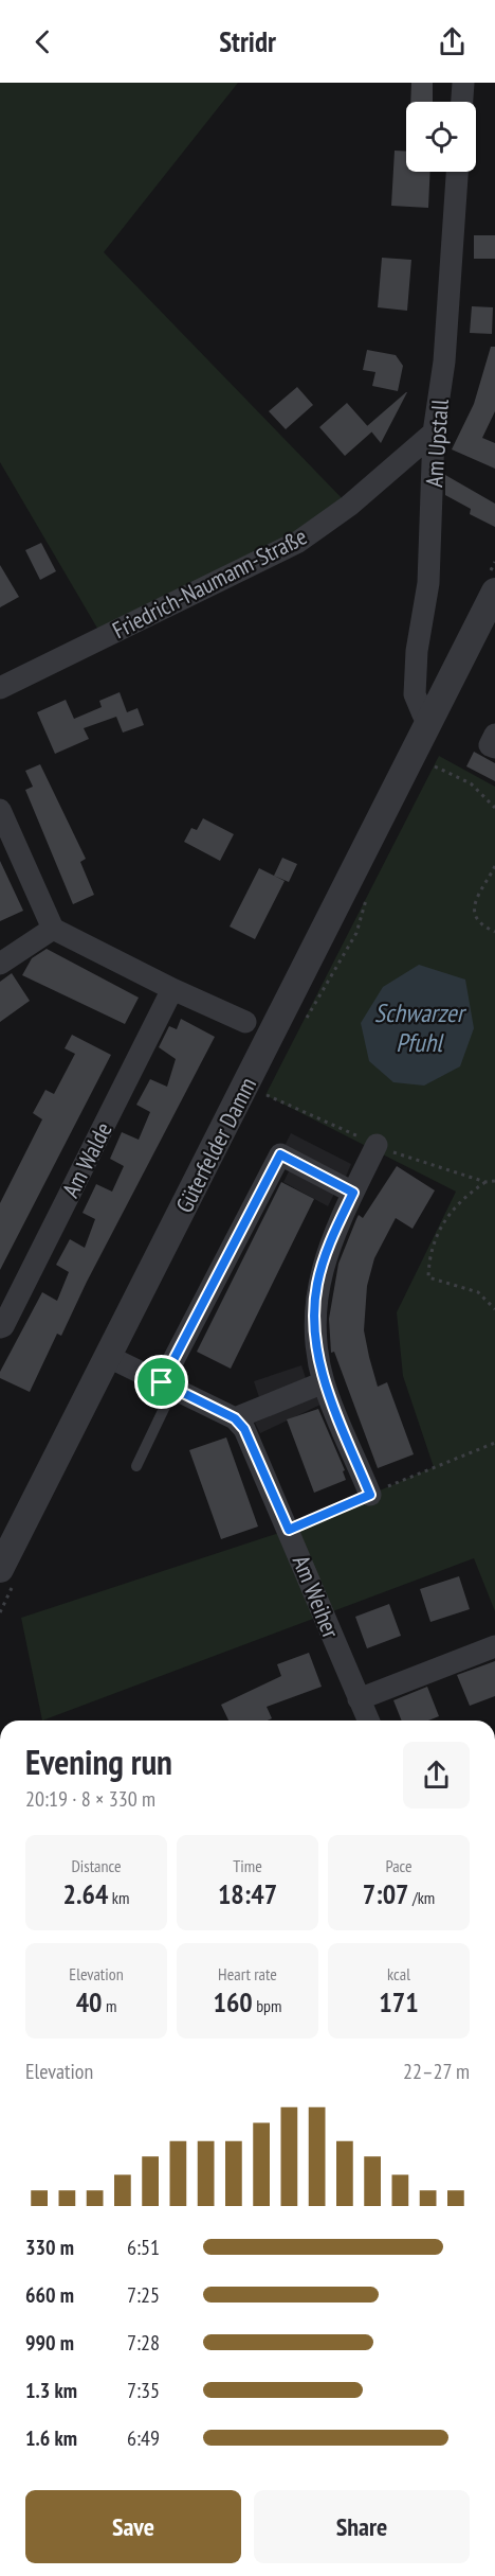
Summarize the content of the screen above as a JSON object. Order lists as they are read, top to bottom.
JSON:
{
  "streets": {
    "street": [
      "Am Upstall",
      "Friedrich-Naumann-Straße",
      "Güterfelder Damm",
      "Am Walde",
      "Am Weiher"
    ]
  },
  "crossings": [
    ["Am Upstall", "Friedrich-Naumann-Straße"],
    ["Am Upstall", "Güterfelder Damm"]
  ],
  "water": ["Schwarzer Pfuhl"],
  "page": {
    "header": "Stridr",
    "heading": ["Evening run", "20:19 · 8 × 330 m"],
    "stats": [
      ["Distance", "2.64 km"],
      ["Time", "18:47"],
      ["Pace", "7:07 /km"],
      ["Elevation", "40 m"],
      ["Heart rate", "160 bpm"],
      ["kcal", "171"]
    ],
    "chart": ["Elevation", "22–27 m"],
    "list": [
      {
        "name": "330 m",
        "note": "6:51"
      },
      {
        "name": "660 m",
        "note": "7:25"
      },
      {
        "name": "990 m",
        "note": "7:28"
      },
      {
        "name": "1.3 km",
        "note": "7:35"
      },
      {
        "name": "1.6 km",
        "note": "6:49"
      }
    ],
    "buttons": ["Save", "Share"]
  }
}
